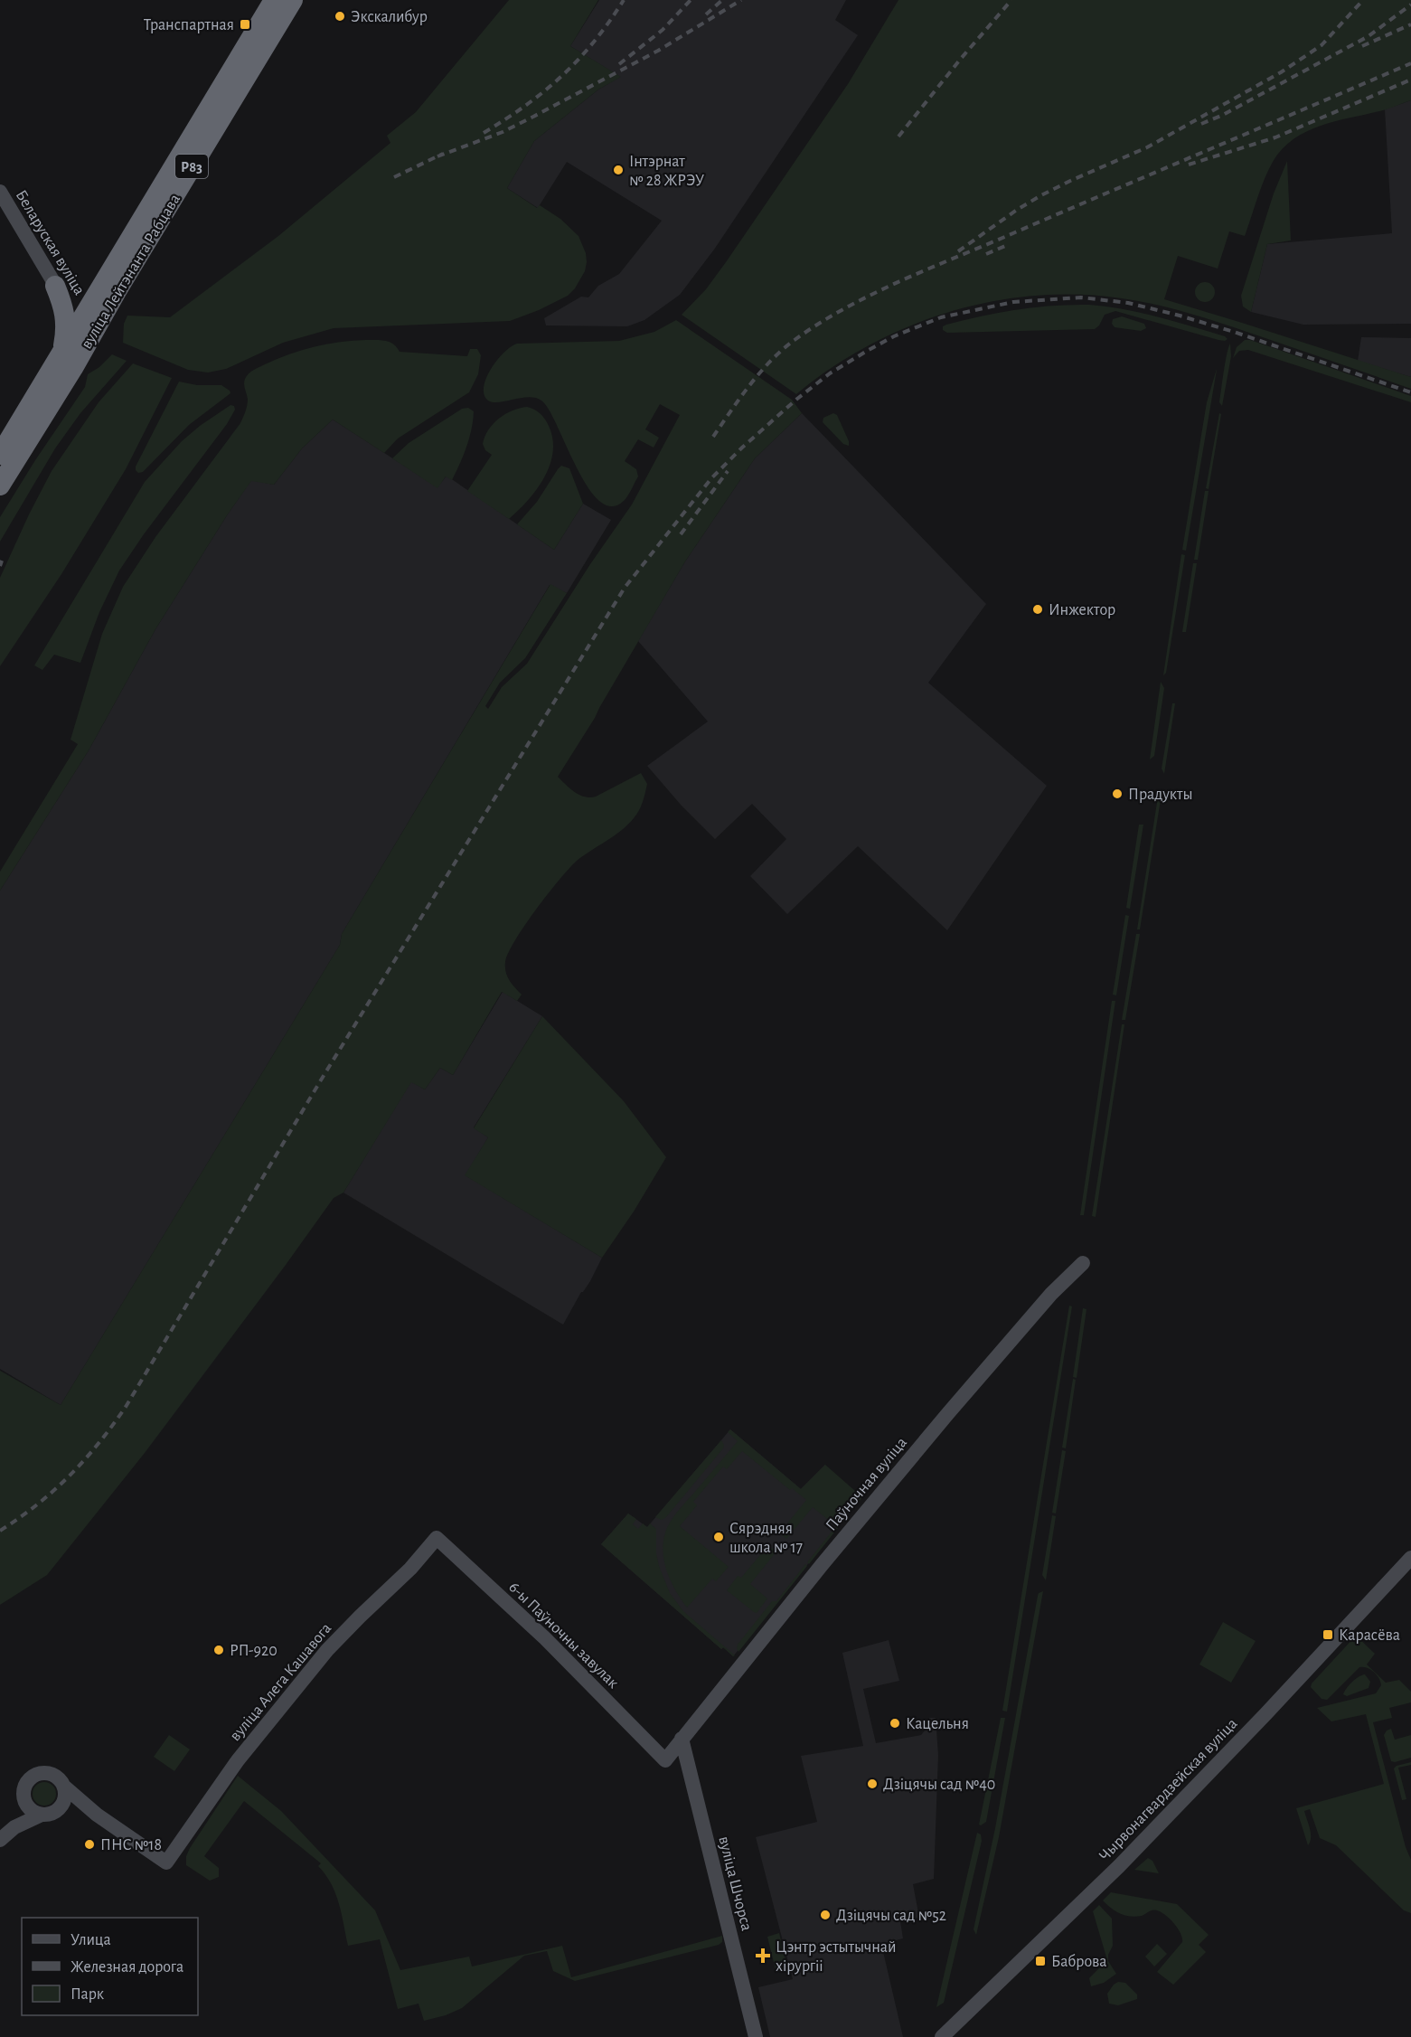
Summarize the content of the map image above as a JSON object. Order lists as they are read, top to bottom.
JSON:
{
  "streets": {
    "highway": ["Р83", "вуліца Лейтэнанта Рабцава"],
    "street": [
      "Беларуская вуліца",
      "Паўночная вуліца",
      "6-ы Паўночны завулак",
      "вуліца Алега Кашавога",
      "Чырвонагвардзейская вуліца",
      "вуліца Шчорса"
    ]
  },
  "crossings": [
    ["Беларуская вуліца", "вуліца Лейтэнанта Рабцава"],
    ["Паўночная вуліца", "6-ы Паўночны завулак"],
    ["Паўночная вуліца", "вуліца Шчорса"],
    ["6-ы Паўночны завулак", "вуліца Алега Кашавога"]
  ],
  "places": {
    "other": [
      "Экскалибур",
      "Інтэрнат № 28 ЖРЭУ",
      "Инжектор",
      "Прадукты",
      "Сярэдняя школа № 17",
      "РП-920",
      "Кацельня",
      "Дзіцячы сад №40",
      "ПНС №18",
      "Дзіцячы сад №52"
    ],
    "transit": ["Транспартная", "Карасёва", "Баброва"],
    "health": ["Цэнтр эстытычнай хірургіі"]
  },
  "legend": ["Улица", "Железная дорога", "Парк"]
}
